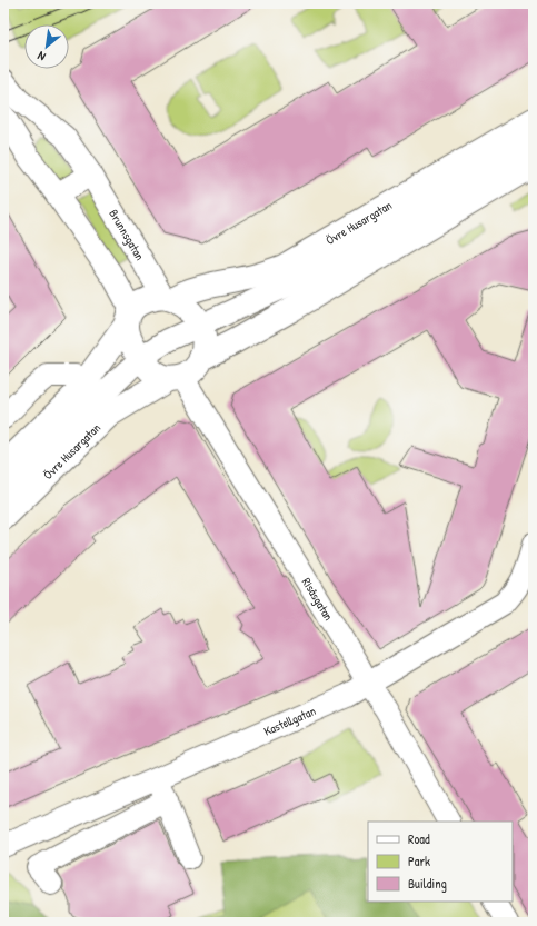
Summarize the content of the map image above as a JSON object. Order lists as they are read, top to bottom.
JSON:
{
  "streets": {
    "main road": ["Övre Husargatan"],
    "street": ["Brunnsgatan", "Risåsgatan", "Kastellgatan"]
  },
  "crossings": [
    ["Övre Husargatan", "Brunnsgatan"],
    ["Övre Husargatan", "Risåsgatan"],
    ["Risåsgatan", "Kastellgatan"]
  ],
  "legend": ["Road", "Park", "Building"],
  "north": "bottom left"
}
